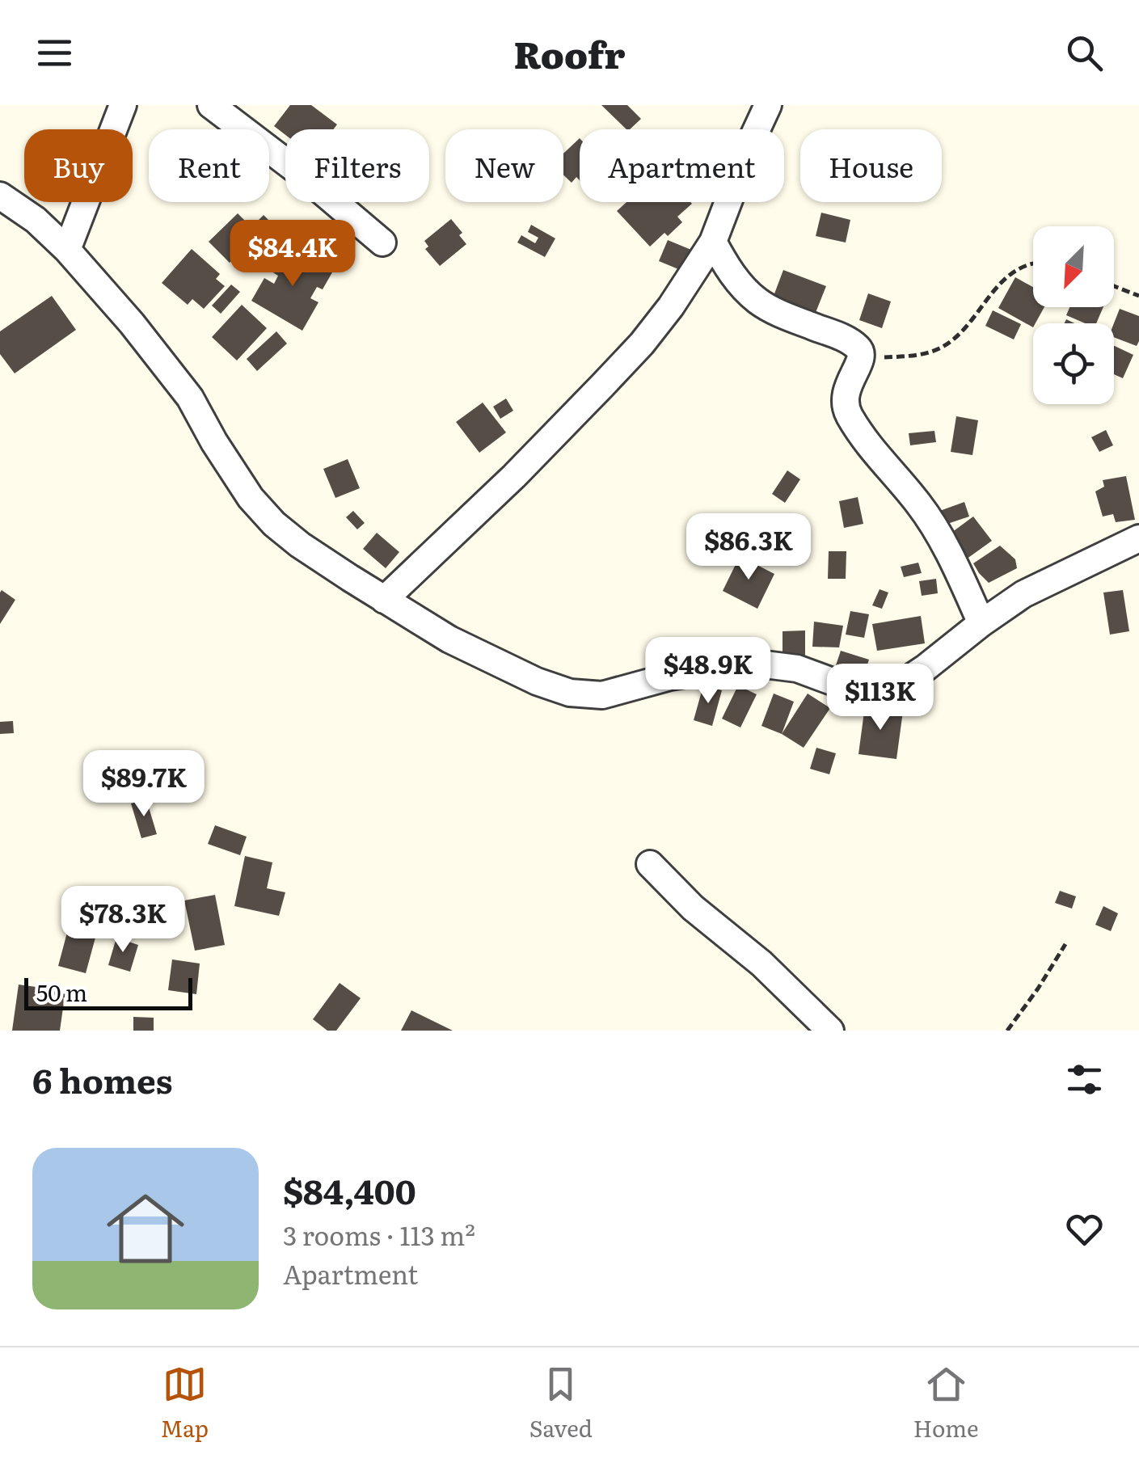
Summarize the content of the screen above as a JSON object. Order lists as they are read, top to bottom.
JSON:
{
  "scale_bar": "50 m",
  "north": "bottom left",
  "page": {
    "header": "Roofr",
    "chip": [
      "Buy",
      "Rent",
      "Filters",
      "New",
      "Apartment",
      "House"
    ],
    "price": [
      "$84.4K",
      "$86.3K",
      "$48.9K",
      "$113K",
      "$89.7K",
      "$78.3K"
    ],
    "scale": "50 m",
    "heading": "6 homes",
    "list": [
      {
        "name": "$84,400",
        "note": "3 rooms · 113 m² · Apartment"
      }
    ],
    "tabs": ["Map", "Saved", "Home"]
  }
}
